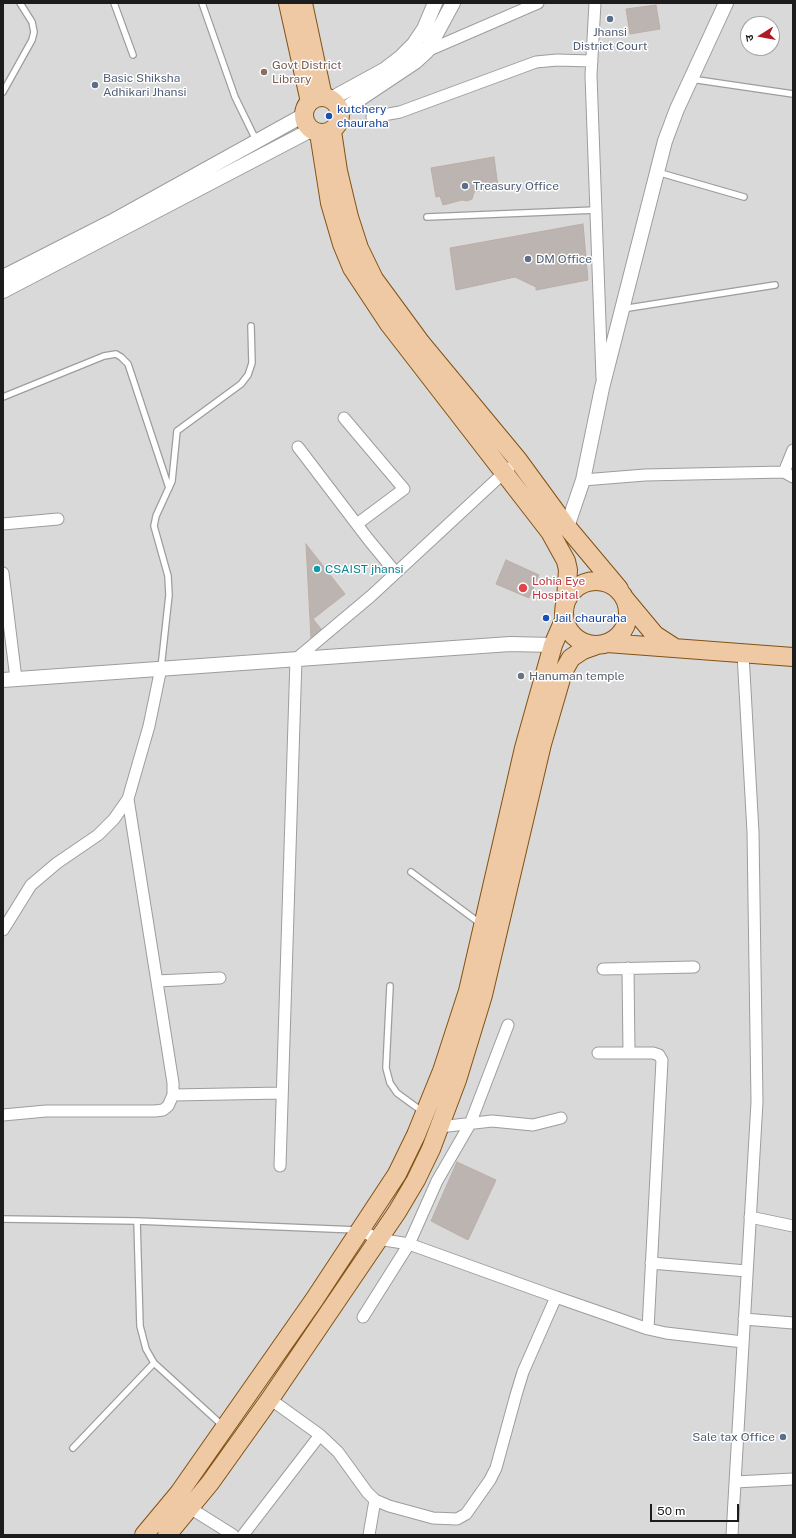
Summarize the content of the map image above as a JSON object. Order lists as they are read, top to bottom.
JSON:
{
  "places": [
    "Jhansi District Court",
    "Govt District Library",
    "Basic Shiksha Adhikari Jhansi",
    "kutchery chauraha",
    "Treasury Office",
    "DM Office",
    "CSAIST jhansi",
    "Lohia Eye Hospital",
    "Jail chauraha",
    "Hanuman temple",
    "Sale tax Office"
  ],
  "scale_bar": "50 m",
  "north": "left"
}
